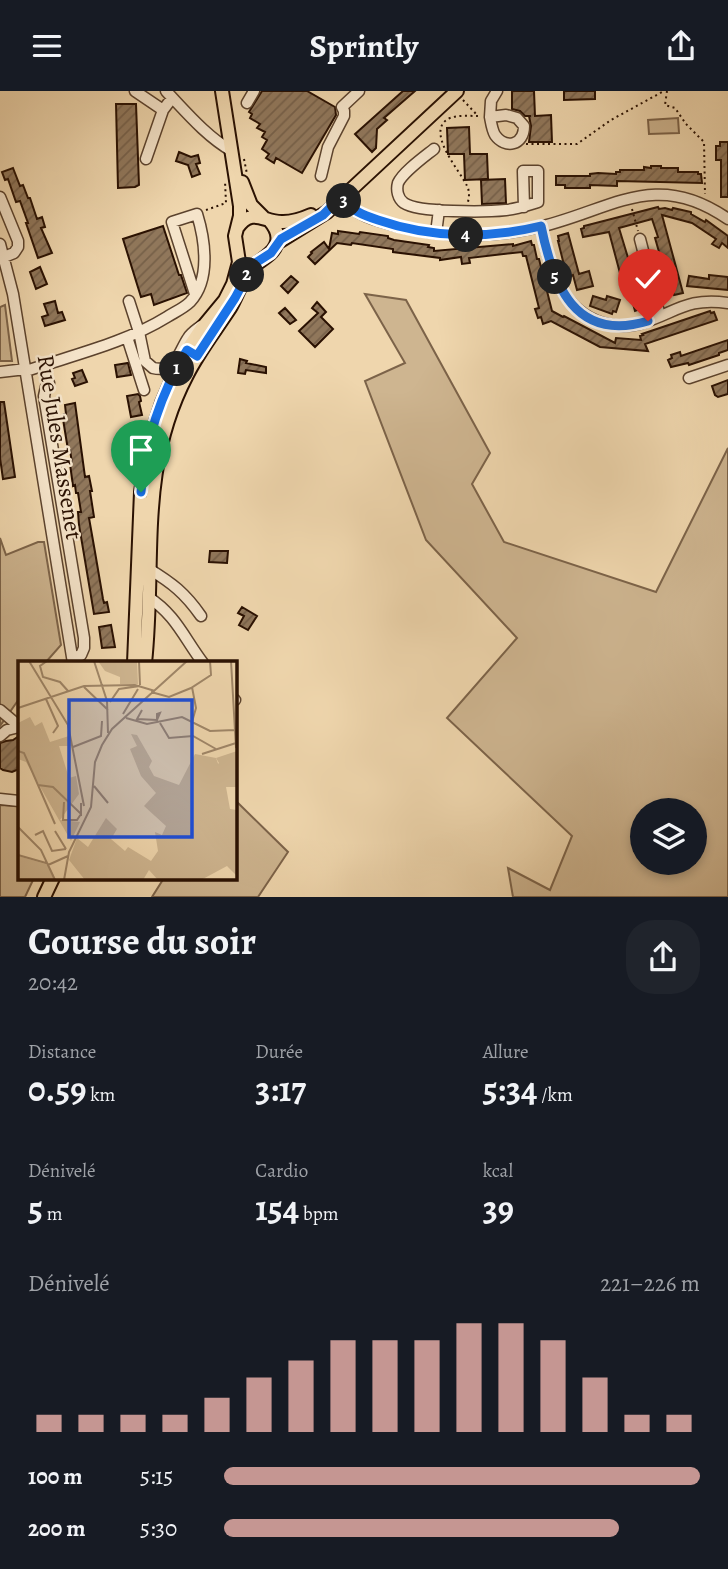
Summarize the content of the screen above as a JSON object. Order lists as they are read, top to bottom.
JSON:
{
  "streets": {
    "street": ["Rue Jules Massenet"]
  },
  "page": {
    "header": "Sprintly",
    "pins": [
      "3",
      "4",
      "2",
      "5",
      "1"
    ],
    "heading": ["Course du soir", "20:42"],
    "stats": [
      ["Distance", "0.59 km"],
      ["Durée", "3:17"],
      ["Allure", "5:34 /km"],
      ["Dénivelé", "5 m"],
      ["Cardio", "154 bpm"],
      ["kcal", "39"]
    ],
    "chart": ["Dénivelé", "221–226 m"],
    "list": [
      {
        "name": "100 m",
        "note": "5:15"
      },
      {
        "name": "200 m",
        "note": "5:30"
      }
    ]
  }
}
